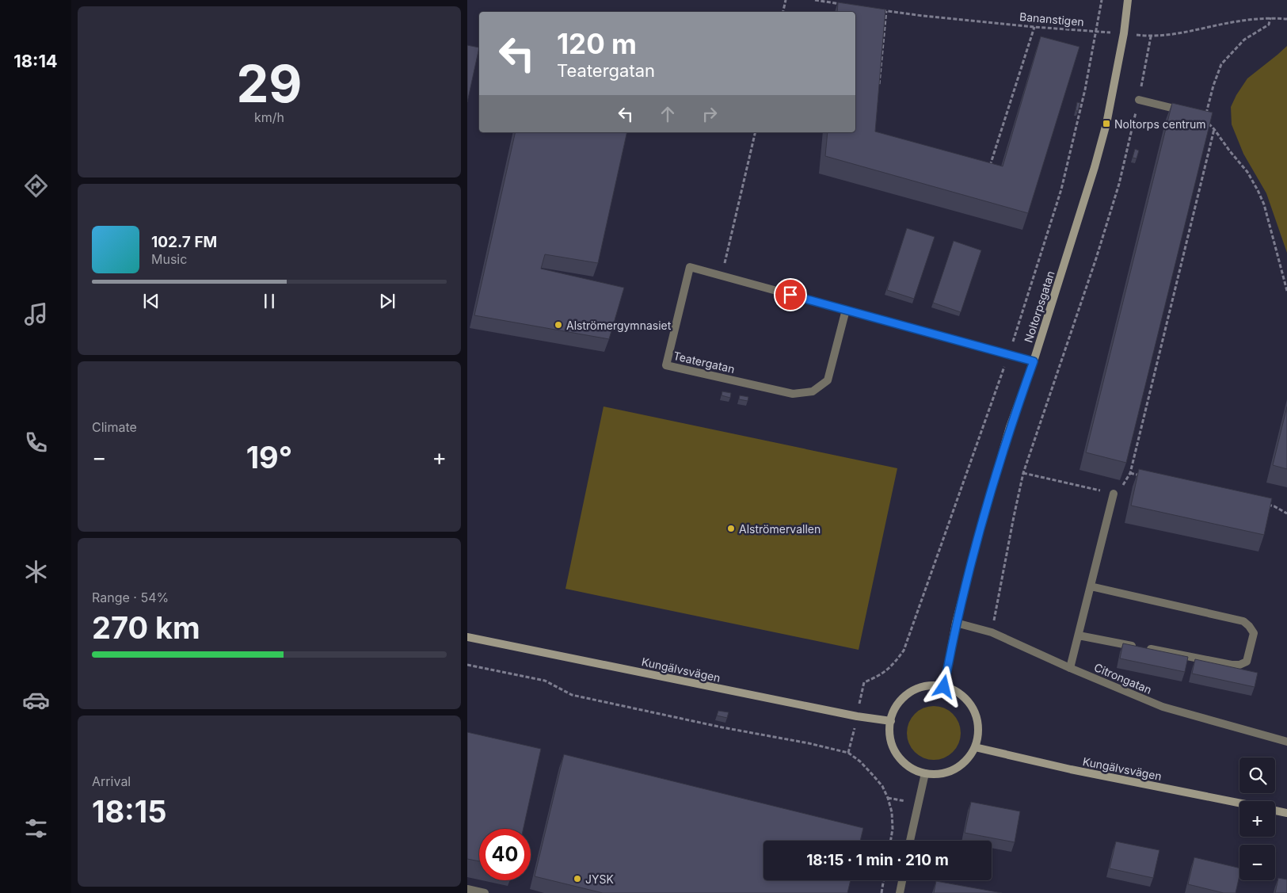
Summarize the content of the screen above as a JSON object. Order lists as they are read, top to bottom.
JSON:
{
  "streets": {
    "main road": ["Noltorpsgatan", "Kungälvsvägen"],
    "street": ["Teatergatan", "Citrongatan"],
    "path": ["Bananstigen"]
  },
  "crossings": [
    ["Bananstigen", "Noltorpsgatan"],
    ["Noltorpsgatan", "Teatergatan"],
    ["Noltorpsgatan", "Kungälvsvägen"],
    ["Noltorpsgatan", "Citrongatan"]
  ],
  "places": {
    "transit": ["Noltorps centrum"],
    "other": ["Alströmergymnasiet", "Alströmervallen", "JYSK"]
  },
  "page": {
    "tabs": "18:14",
    "tile": [
      ["29", "km/h"],
      "Climate",
      ["Range · 54%", "270 km"],
      ["Arrival", "18:15"]
    ],
    "turn": ["120 m", "Teatergatan"],
    "song": ["102.7 FM", "Music"],
    "heat": ["−", "19°", "+"],
    "map_buttons": ["+", "−"],
    "limit": "40",
    "trip": "18:15 · 1 min · 210 m"
  }
}
